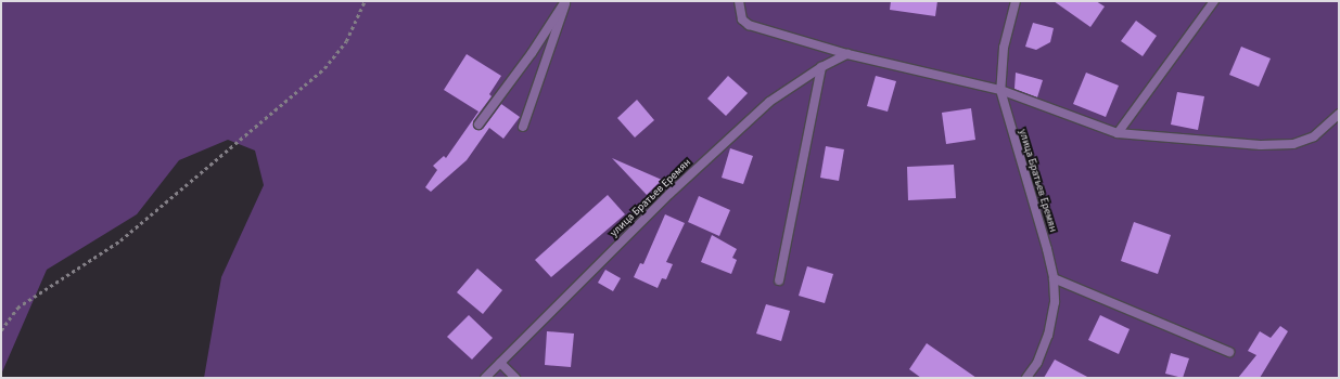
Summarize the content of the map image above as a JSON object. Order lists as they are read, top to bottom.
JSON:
{
  "streets": {
    "street": ["улица Братьев Еремян"]
  }
}
